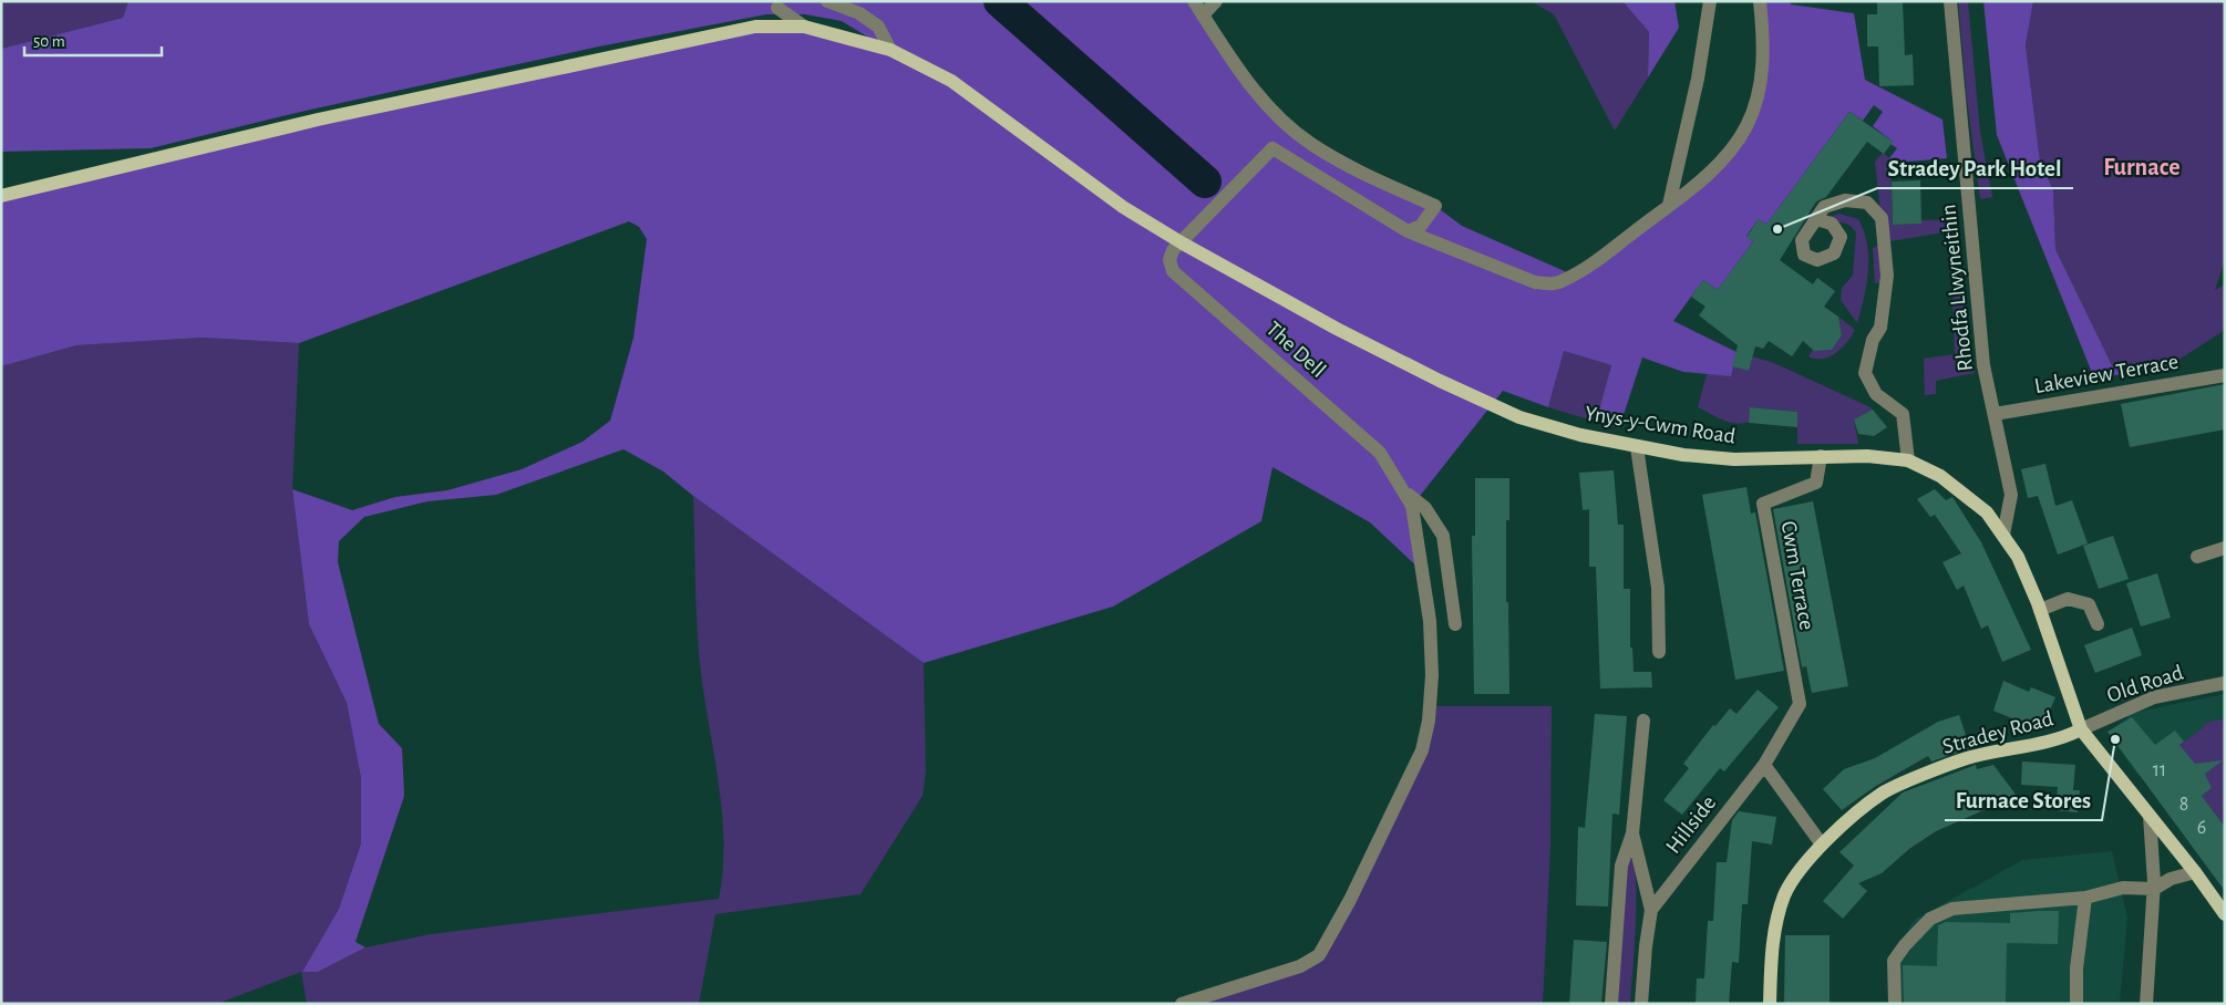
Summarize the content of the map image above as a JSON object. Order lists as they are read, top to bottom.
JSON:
{
  "streets": {
    "main road": ["Ynys-y-Cwm Road", "Stradey Road"],
    "street": [
      "Rhodfa Llwyneithin",
      "The Dell",
      "Lakeview Terrace",
      "Cwm Terrace",
      "Old Road",
      "Hillside"
    ]
  },
  "crossings": [
    ["Rhodfa Llwyneithin", "Lakeview Terrace"],
    ["Rhodfa Llwyneithin", "Ynys-y-Cwm Road"],
    ["The Dell", "Ynys-y-Cwm Road"],
    ["Ynys-y-Cwm Road", "Cwm Terrace"],
    ["Ynys-y-Cwm Road", "Old Road"],
    ["Ynys-y-Cwm Road", "Stradey Road"],
    ["Cwm Terrace", "Hillside"],
    ["Old Road", "Stradey Road"]
  ],
  "districts": ["Furnace"],
  "places": ["Stradey Park Hotel", "Furnace Stores"],
  "house_numbers": ["11", "8", "6"],
  "scale_bar": "50 m"
}
